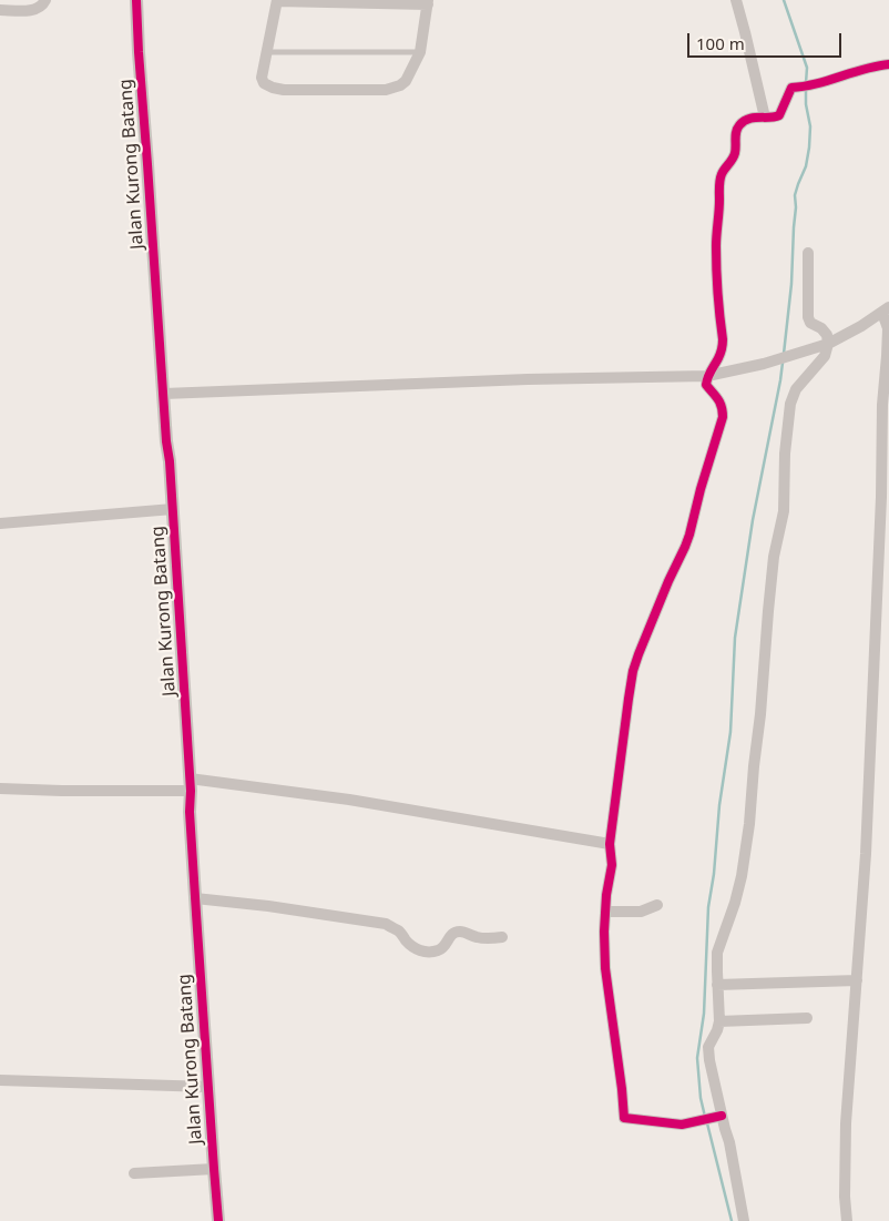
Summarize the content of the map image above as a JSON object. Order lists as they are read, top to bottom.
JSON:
{
  "streets": {
    "street": ["Jalan Kurong Batang"]
  },
  "scale_bar": "100 m"
}
